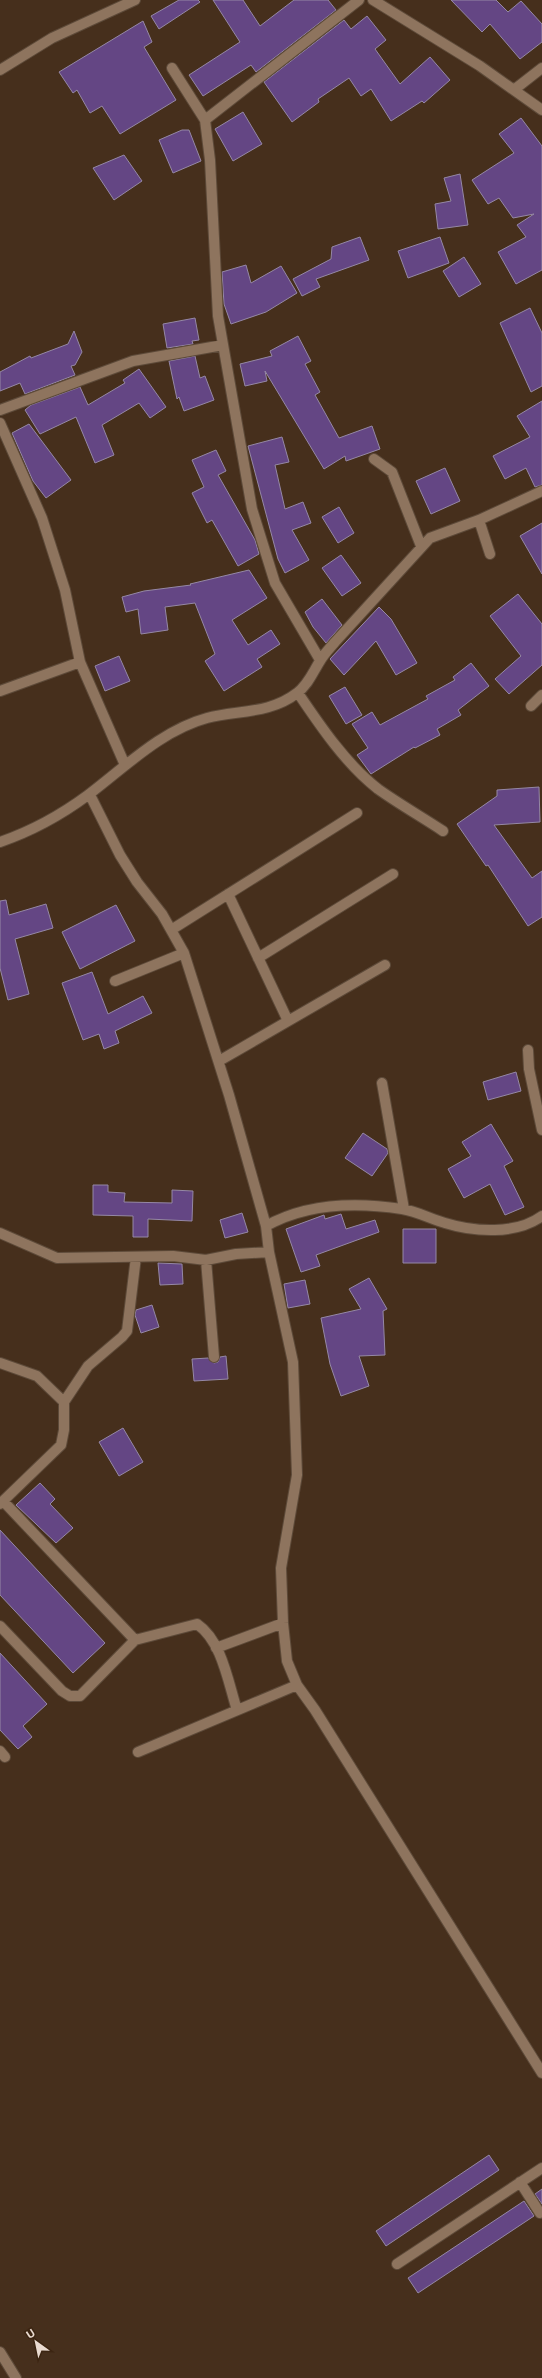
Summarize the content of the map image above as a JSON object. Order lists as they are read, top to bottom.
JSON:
{
  "north": "top left"
}
